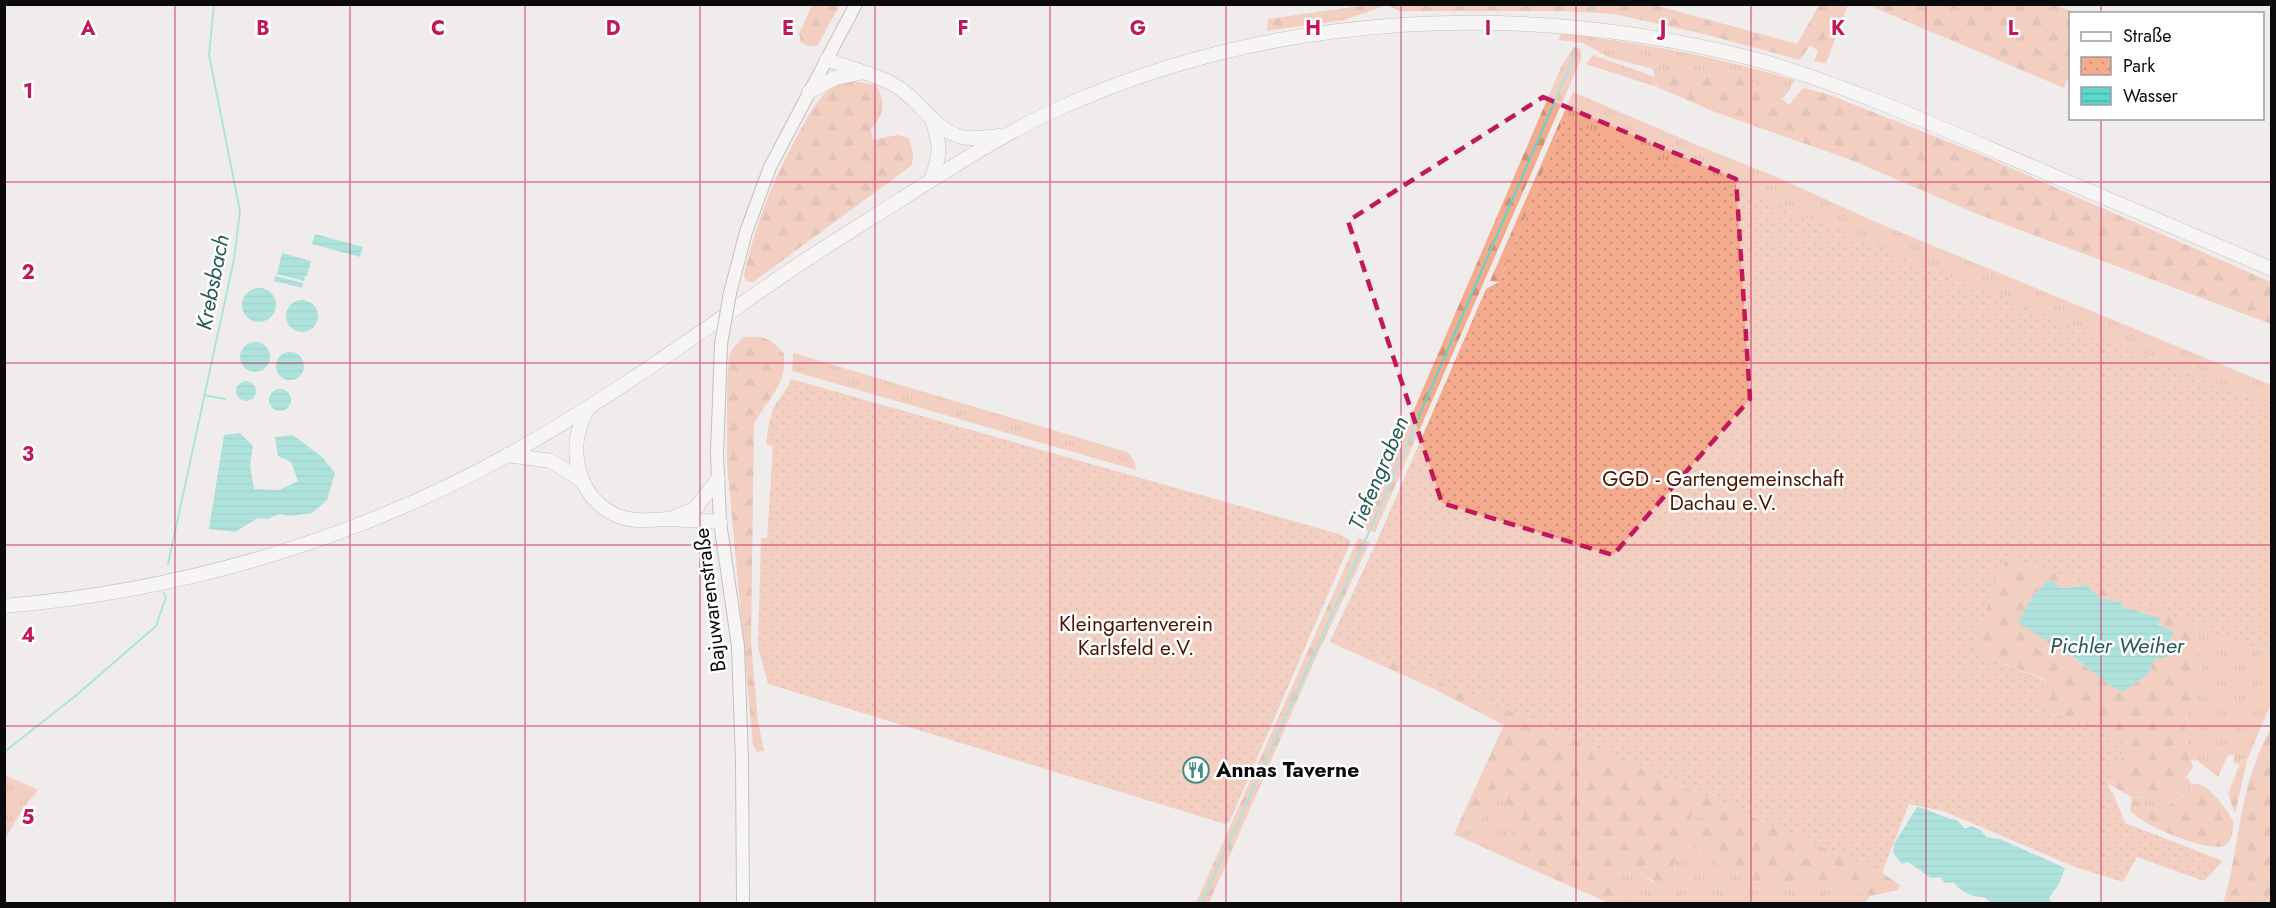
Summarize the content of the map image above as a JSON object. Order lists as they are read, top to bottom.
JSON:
{
  "streets": {
    "main road": ["Bajuwarenstraße"]
  },
  "water": ["Krebsbach", "Tiefengraben", "Pichler Weiher"],
  "parks": ["GGD - Gartengemeinschaft Dachau e.V.", "Kleingartenverein Karlsfeld e.V."],
  "places": {
    "restaurant": ["Annas Taverne"]
  },
  "legend": ["Straße", "Park", "Wasser"],
  "grid": {
    "columns": [
      "A",
      "B",
      "C",
      "D",
      "E",
      "F",
      "G",
      "H",
      "I",
      "J",
      "K",
      "L"
    ],
    "rows": [
      "1",
      "2",
      "3",
      "4",
      "5"
    ]
  }
}
